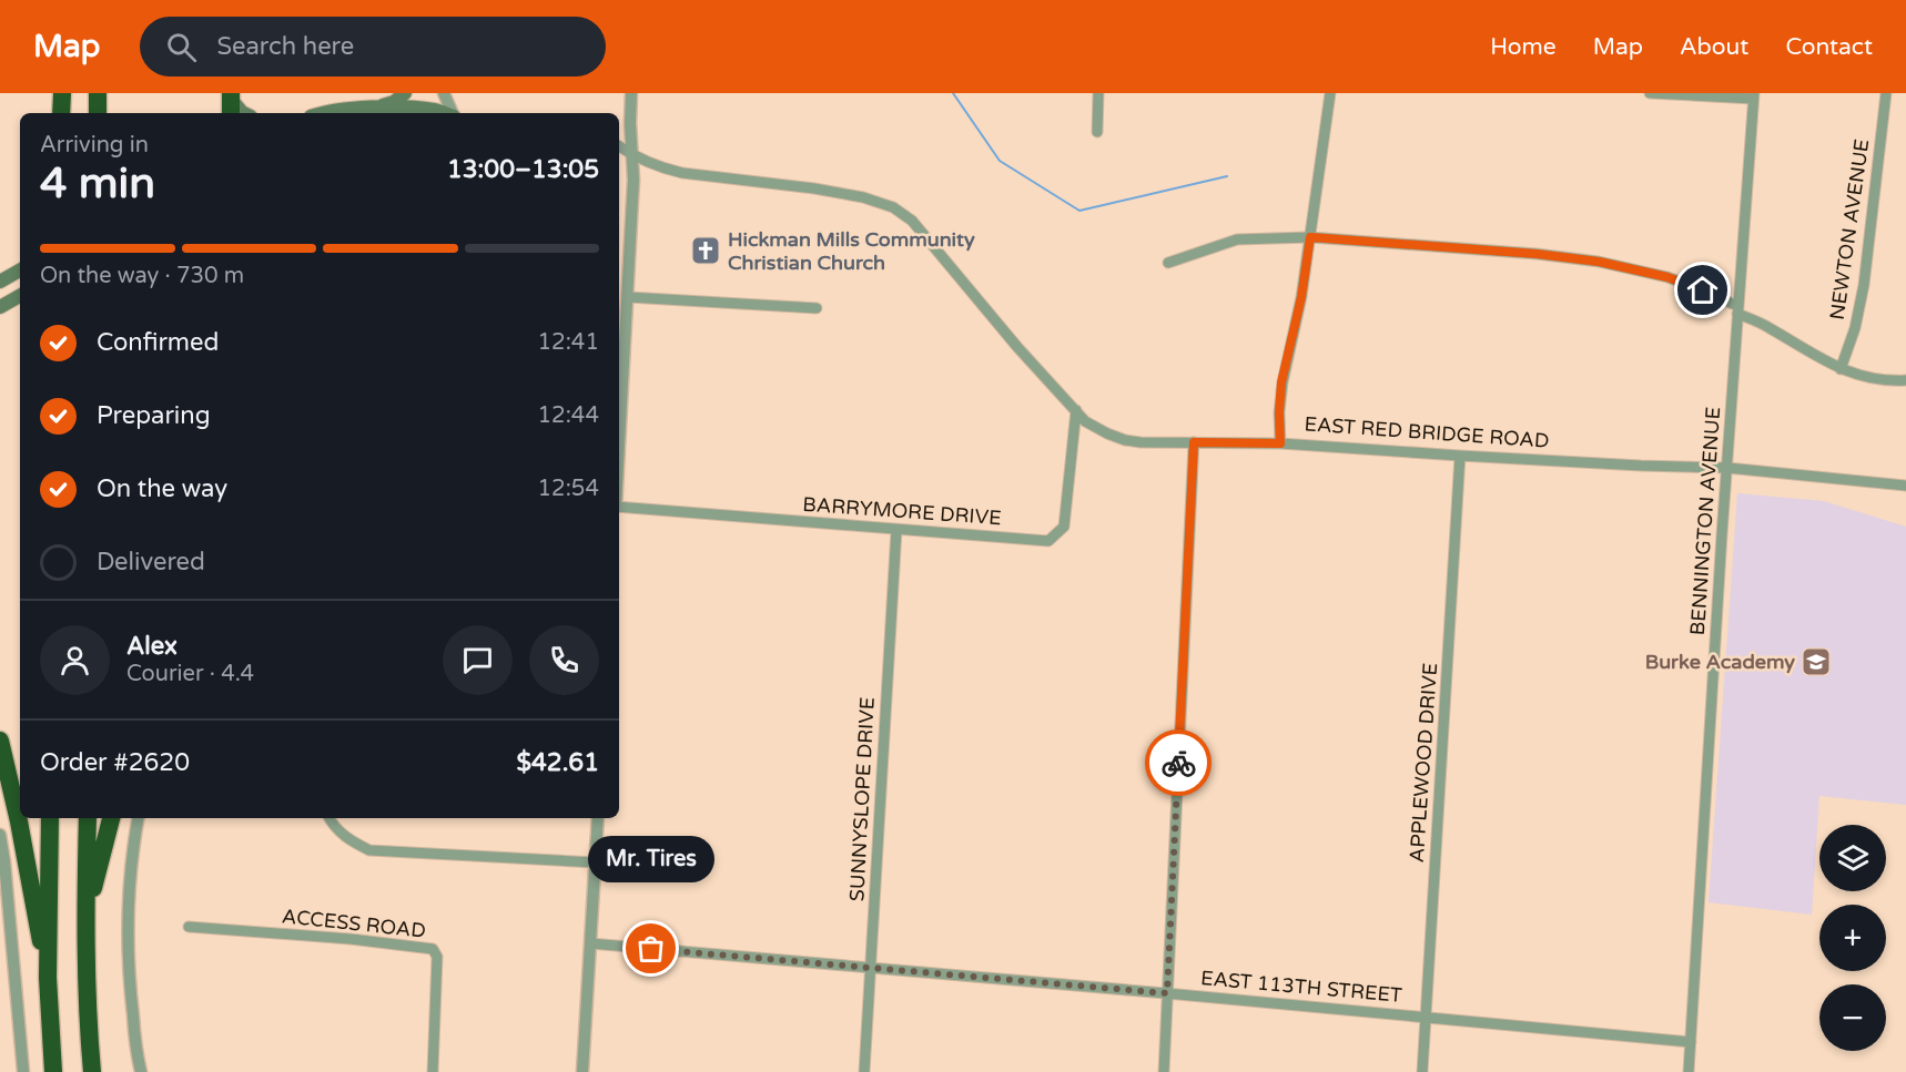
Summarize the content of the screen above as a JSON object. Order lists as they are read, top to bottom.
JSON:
{
  "streets": {
    "street": [
      "NEWTON AVENUE",
      "EAST RED BRIDGE ROAD",
      "BARRYMORE DRIVE",
      "BENNINGTON AVENUE",
      "APPLEWOOD DRIVE",
      "SUNNYSLOPE DRIVE",
      "ACCESS ROAD",
      "EAST 113TH STREET"
    ]
  },
  "crossings": [
    ["EAST RED BRIDGE ROAD", "BARRYMORE DRIVE"],
    ["EAST RED BRIDGE ROAD", "BENNINGTON AVENUE"],
    ["EAST RED BRIDGE ROAD", "APPLEWOOD DRIVE"],
    ["BARRYMORE DRIVE", "SUNNYSLOPE DRIVE"],
    ["BENNINGTON AVENUE", "EAST 113TH STREET"],
    ["APPLEWOOD DRIVE", "EAST 113TH STREET"],
    ["SUNNYSLOPE DRIVE", "EAST 113TH STREET"]
  ],
  "places": {
    "church": ["Hickman Mills Community Christian Church"],
    "school or university": ["Burke Academy"],
    "other": ["Mr. Tires"]
  },
  "page": {
    "header": "Map",
    "search": "Search here",
    "nav": [
      "Home",
      "Map",
      "About",
      "Contact"
    ],
    "heading": ["4 min", "Arriving in", "13:00–13:05"],
    "panel": [
      "Alex",
      "Courier · 4.4",
      "Order #2620",
      "$42.61"
    ],
    "bar": "On the way · 730 m",
    "list": [
      ["Confirmed", "12:41"],
      ["Preparing", "12:44"],
      ["On the way", "12:54"],
      "Delivered"
    ],
    "map_buttons": ["+", "−"],
    "bubble": "Mr. Tires"
  }
}
